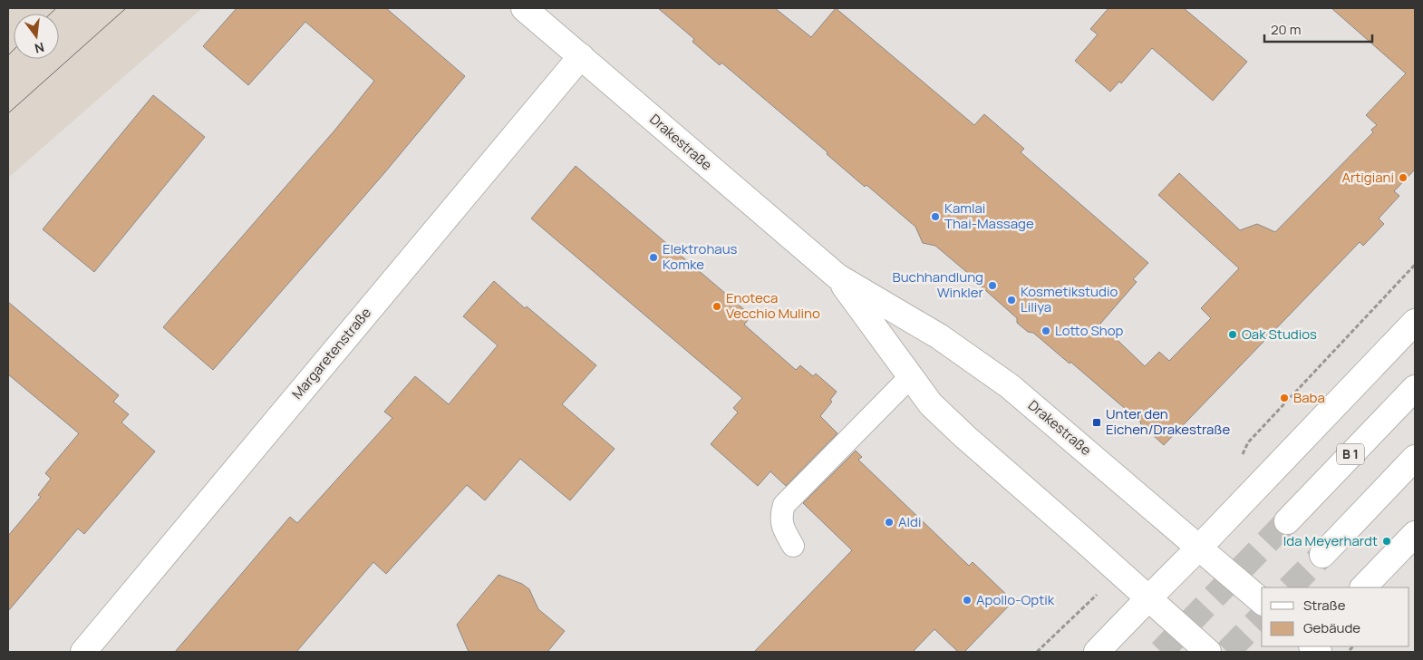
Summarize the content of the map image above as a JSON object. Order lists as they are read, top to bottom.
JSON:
{
  "streets": {
    "main road": ["Drakestraße", "Margaretenstraße", "B 1"]
  },
  "crossings": [
    ["Drakestraße", "Margaretenstraße"]
  ],
  "places": {
    "other": [
      "Artigiani",
      "Kamlai Thai-Massage",
      "Elektrohaus Komke",
      "Buchhandlung Winkler",
      "Kosmetikstudio Liliya",
      "Enoteca Vecchio Mulino",
      "Lotto Shop",
      "Oak Studios",
      "Baba",
      "Aldi",
      "Ida Meyerhardt",
      "Apollo-Optik"
    ],
    "transit": ["Unter den Eichen/Drakestraße"]
  },
  "legend": ["Straße", "Gebäude"],
  "scale_bar": "20 m",
  "north": "bottom"
}
